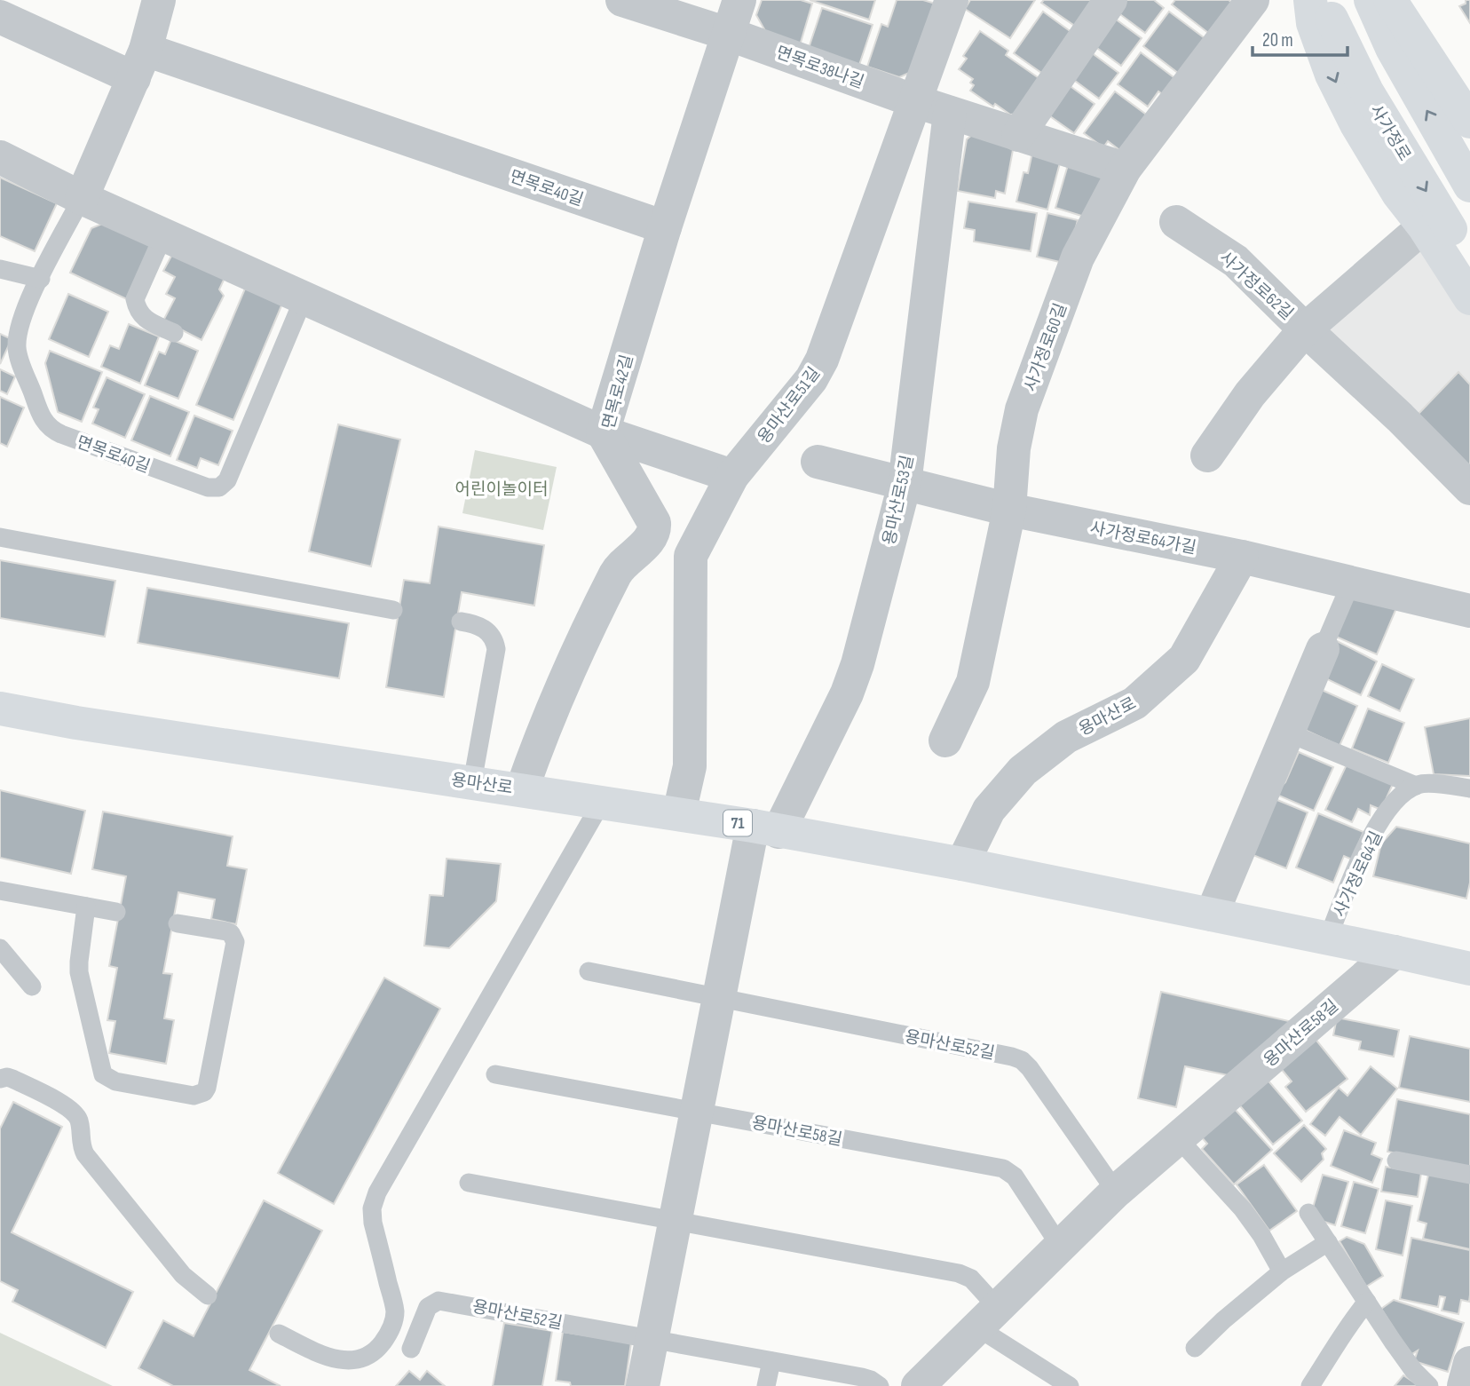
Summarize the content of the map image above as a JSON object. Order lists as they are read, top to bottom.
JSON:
{
  "streets": {
    "main road": ["사가정로", "용마산로", "71"],
    "street": [
      "면목로38나길",
      "면목로40길",
      "사가정로62길",
      "사가정로60길",
      "면목로42길",
      "용마산로51길",
      "용마산로53길",
      "사가정로64가길",
      "용마산로58길"
    ],
    "lane": ["사가정로64길", "용마산로52길"]
  },
  "crossings": [
    ["면목로38나길", "사가정로60길"],
    ["면목로38나길", "면목로42길"],
    ["면목로38나길", "용마산로51길"],
    ["면목로38나길", "용마산로53길"],
    ["면목로40길", "면목로42길"],
    ["사가정로60길", "사가정로64가길"],
    ["면목로42길", "용마산로"],
    ["용마산로51길", "용마산로"],
    ["용마산로53길", "사가정로64가길"],
    ["용마산로53길", "용마산로"],
    ["사가정로64가길", "용마산로"],
    ["용마산로", "사가정로64길"],
    ["용마산로", "용마산로58길"],
    ["용마산로58길", "용마산로52길"]
  ],
  "parks": ["어린이놀이터"],
  "scale_bar": "20 m"
}
